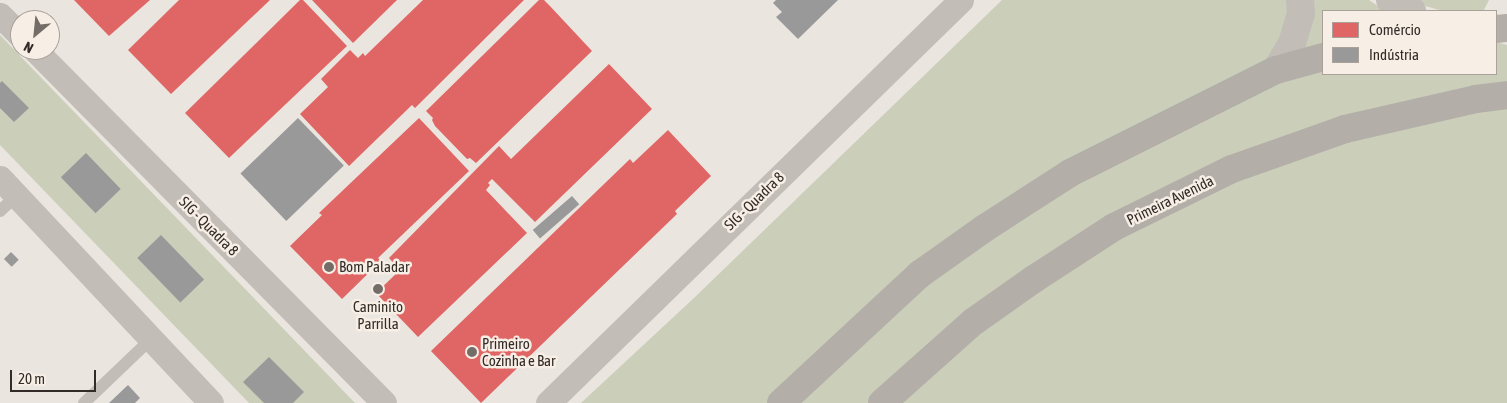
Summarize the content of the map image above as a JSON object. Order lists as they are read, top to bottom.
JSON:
{
  "streets": {
    "main road": ["Primeira Avenida"],
    "street": ["SIG - Quadra 8"]
  },
  "places": ["Bom Paladar", "Caminito Parrilla", "Primeiro Cozinha e Bar"],
  "legend": ["Comércio", "Indústria"],
  "scale_bar": "20 m",
  "north": "bottom left"
}
